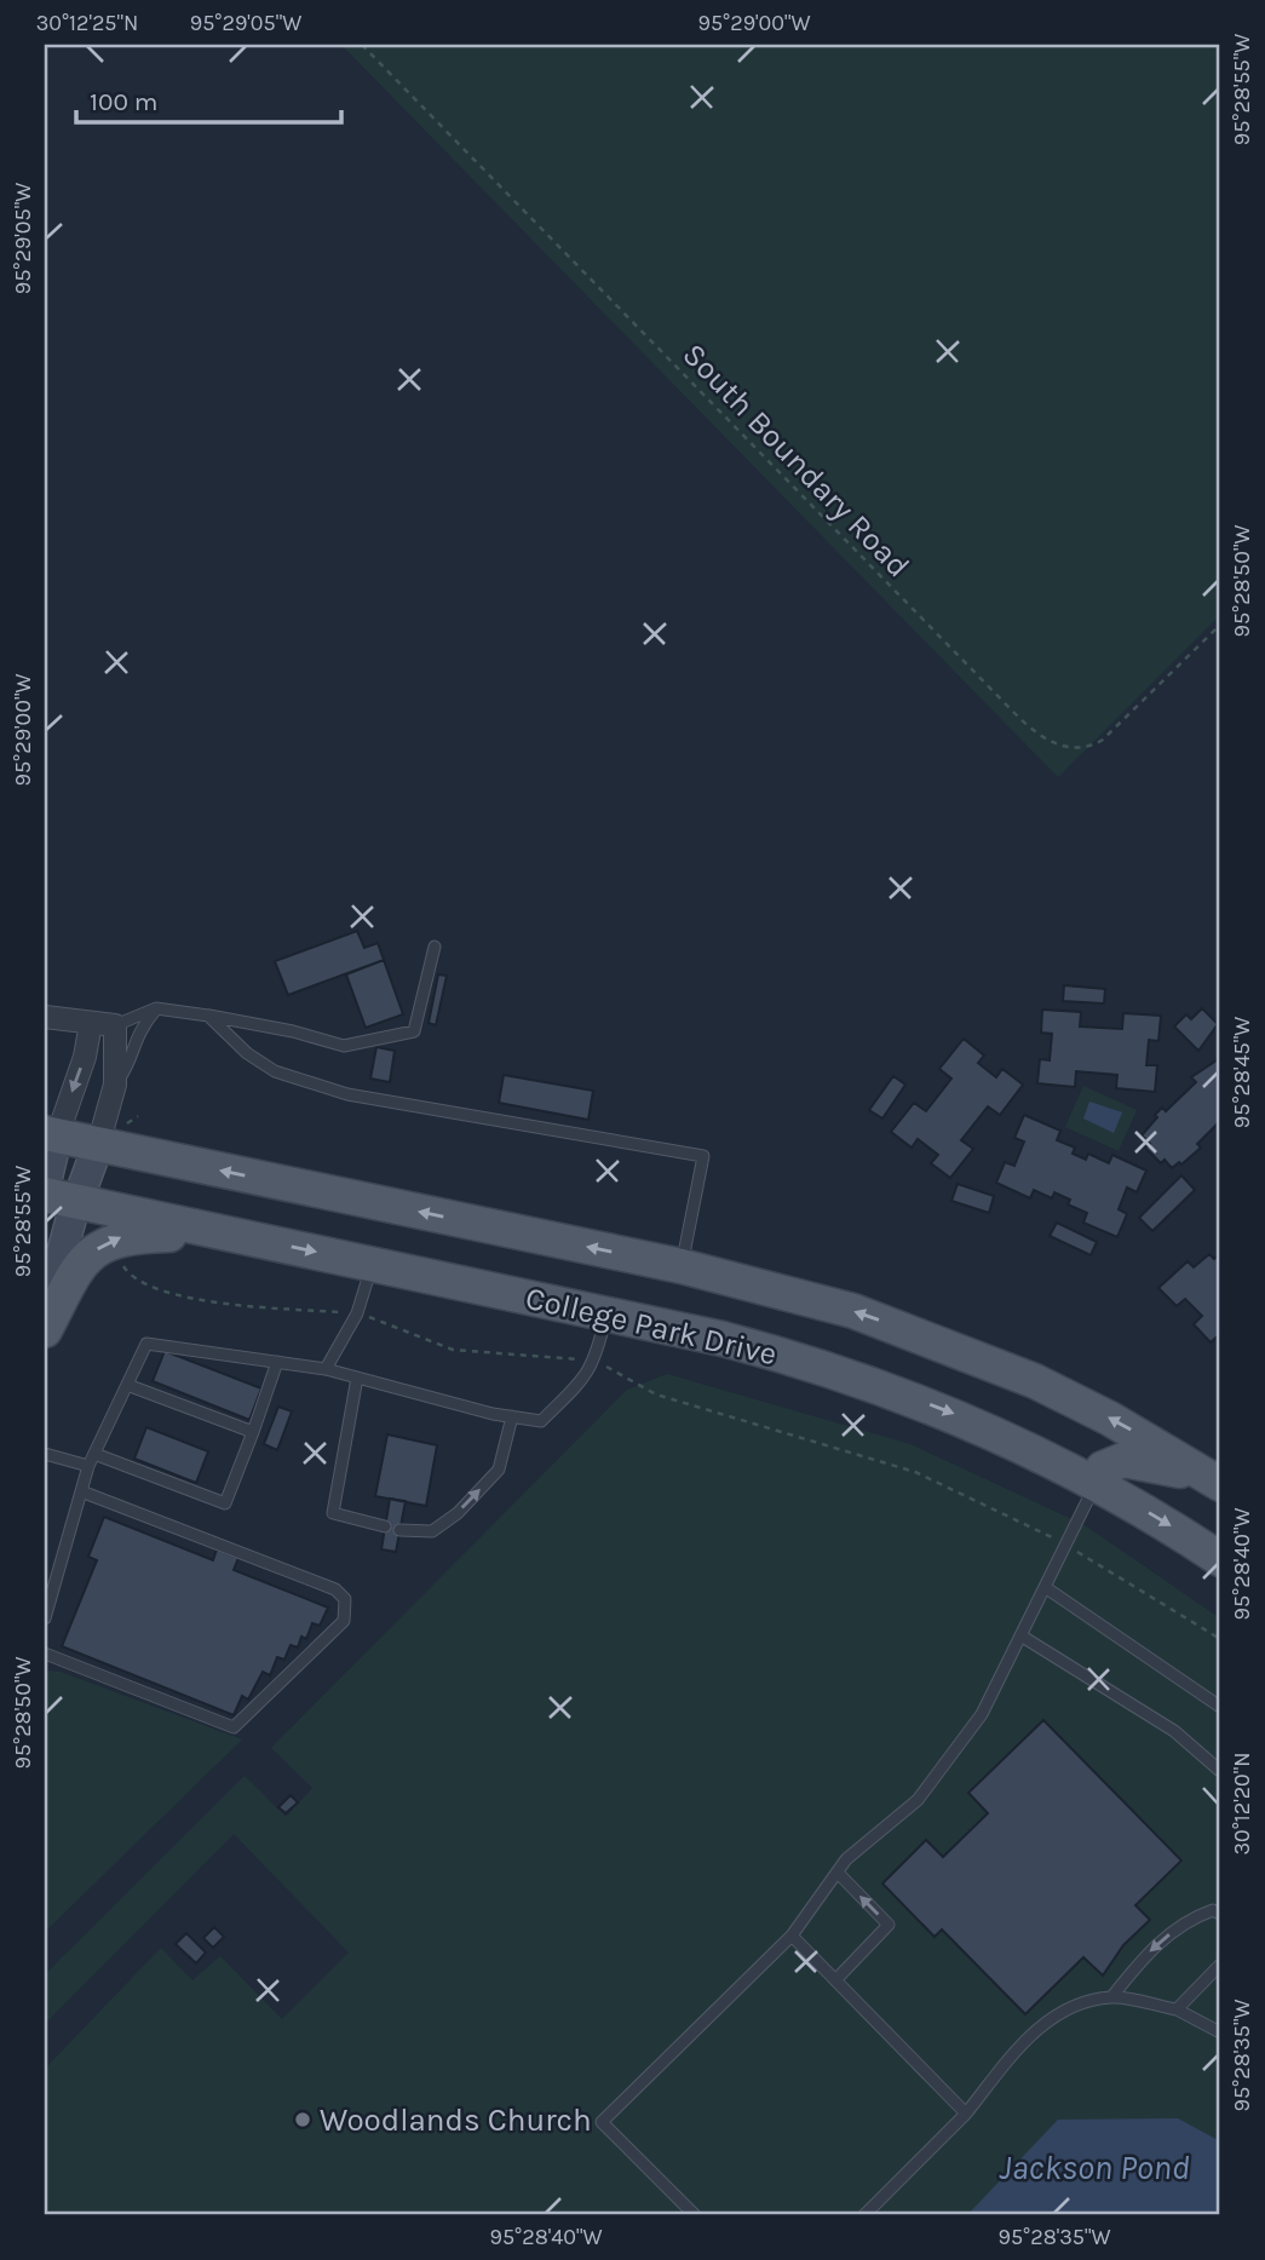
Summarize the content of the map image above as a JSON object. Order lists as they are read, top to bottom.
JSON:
{
  "streets": {
    "main road": ["College Park Drive"],
    "path": ["South Boundary Road"]
  },
  "water": ["Jackson Pond"],
  "places": ["Woodlands Church"],
  "scale_bar": "100 m",
  "coordinates": [
    "30°12'25\"N",
    "95°29'05\"W",
    "95°29'00\"W",
    "95°28'55\"W",
    "95°28'50\"W",
    "95°28'45\"W",
    "95°28'40\"W",
    "30°12'20\"N",
    "95°28'35\"W"
  ]
}
